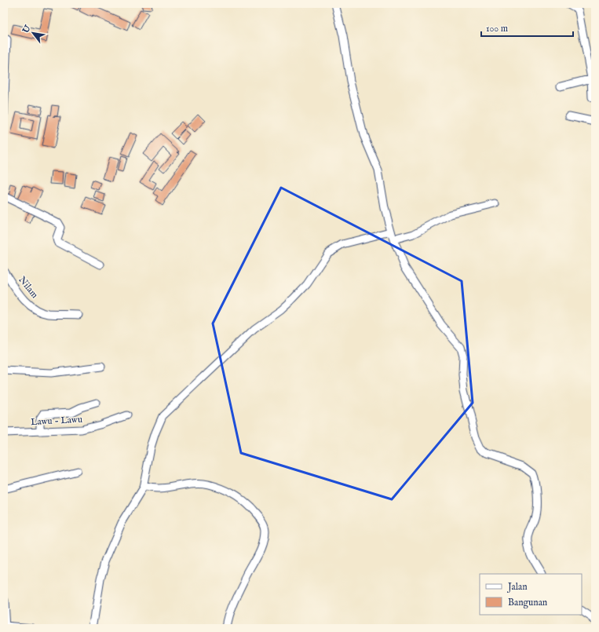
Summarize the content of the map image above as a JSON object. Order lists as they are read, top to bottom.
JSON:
{
  "streets": {
    "street": ["Nilam", "Lawu - Lawu"]
  },
  "legend": ["Jalan", "Bangunan"],
  "scale_bar": "100 m",
  "north": "top left"
}
